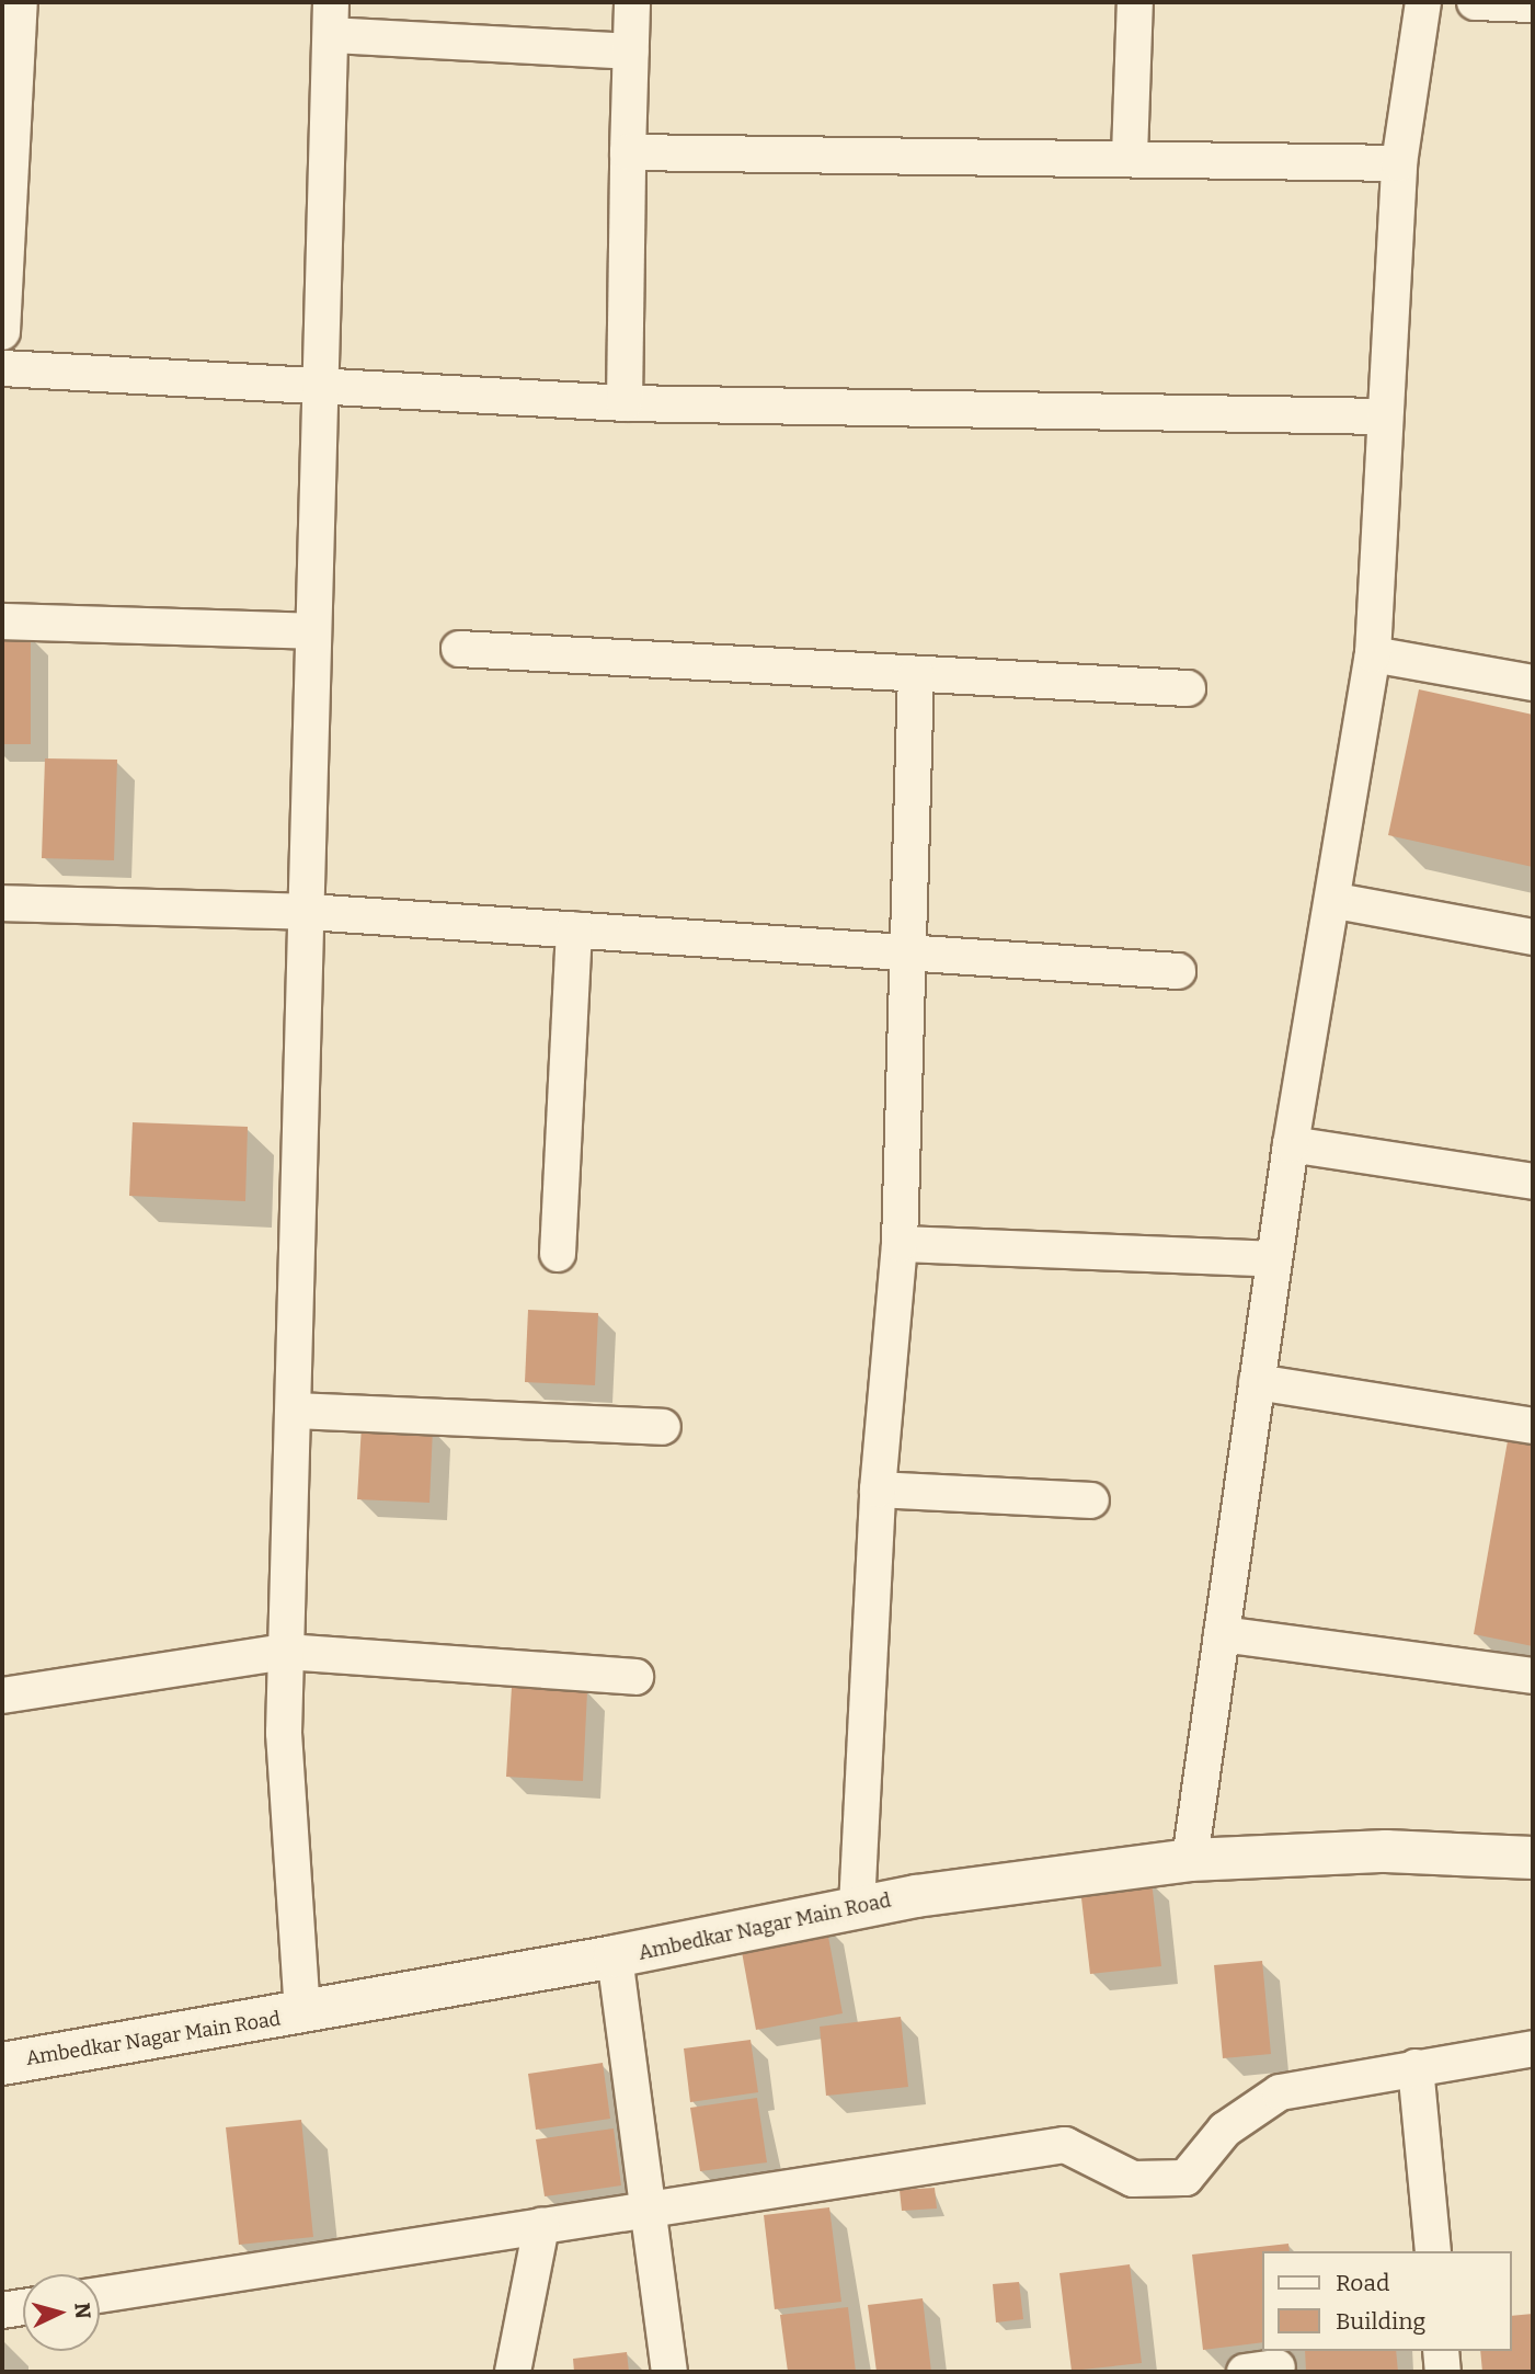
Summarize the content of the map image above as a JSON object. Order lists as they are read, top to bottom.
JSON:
{
  "streets": {
    "street": ["Ambedkar Nagar Main Road"]
  },
  "legend": ["Road", "Building"],
  "north": "right"
}
